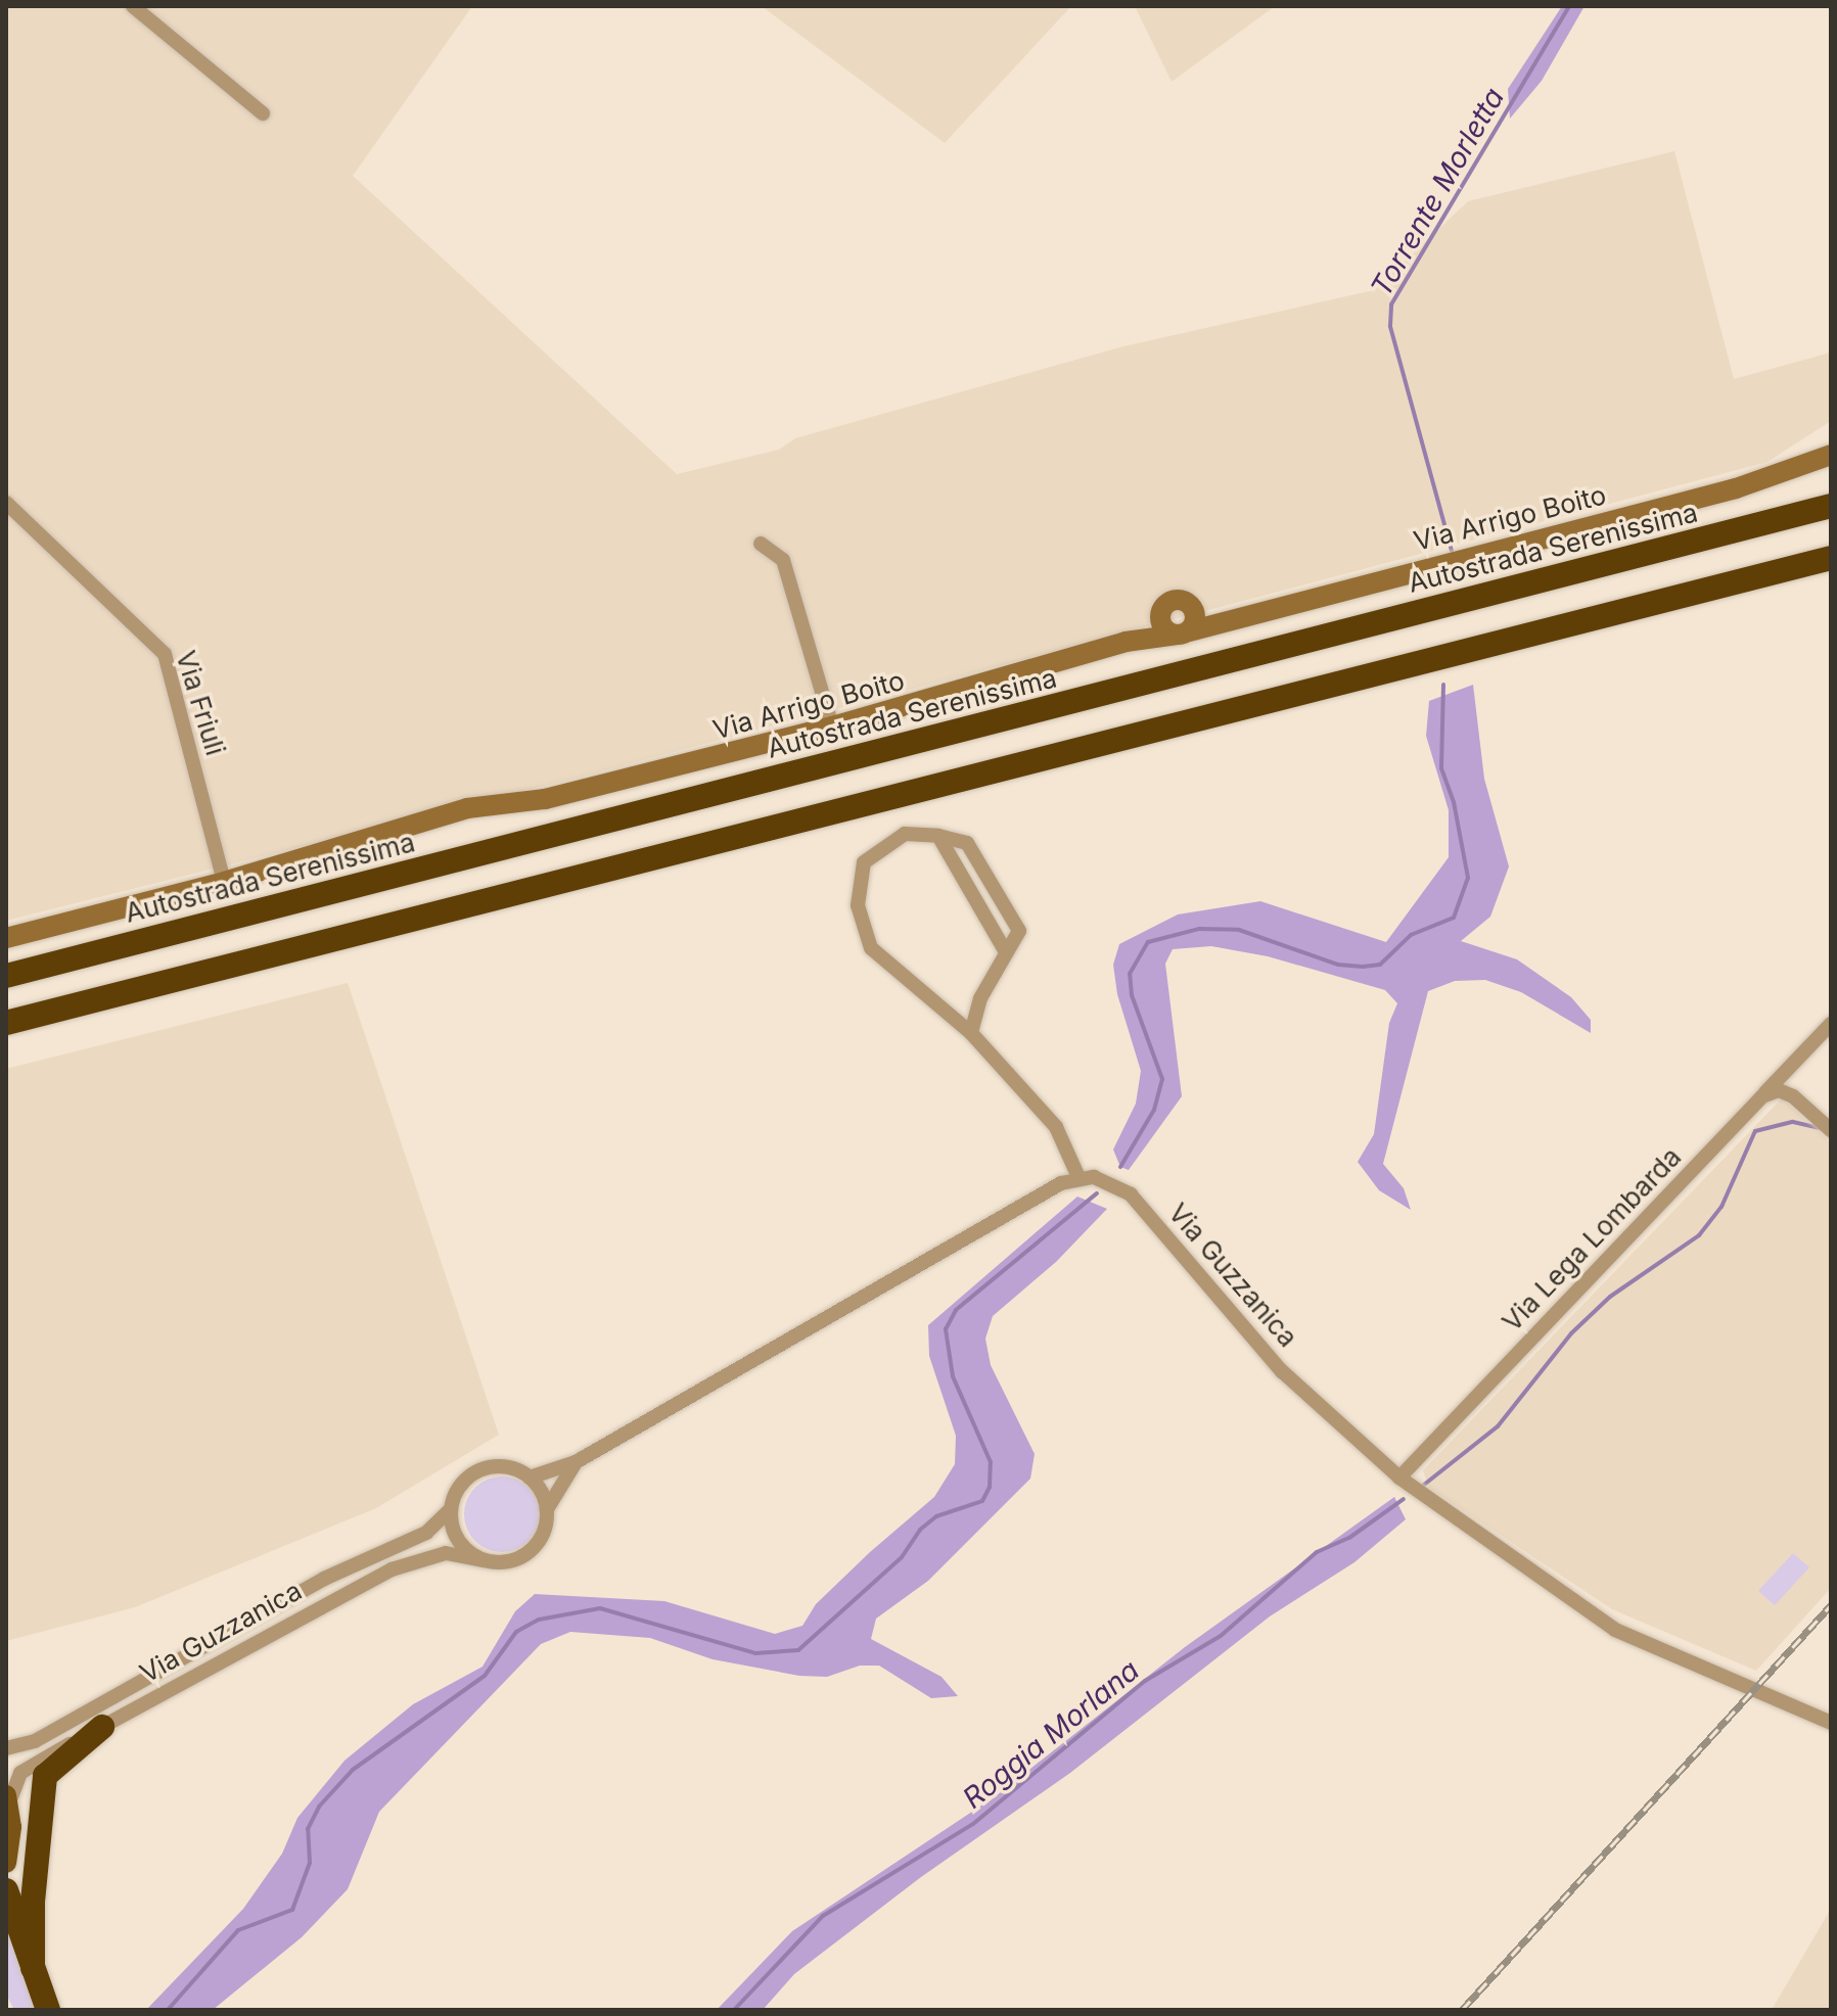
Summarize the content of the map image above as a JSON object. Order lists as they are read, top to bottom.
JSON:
{
  "streets": {
    "highway": ["Autostrada Serenissima"],
    "street": [
      "Via Arrigo Boito",
      "Via Friuli",
      "Via Lega Lombarda",
      "Via Guzzanica"
    ]
  },
  "crossings": [
    ["Via Arrigo Boito", "Via Friuli"],
    ["Via Lega Lombarda", "Via Guzzanica"]
  ],
  "water": ["Torrente Morletta", "Roggia Morlana"]
}
